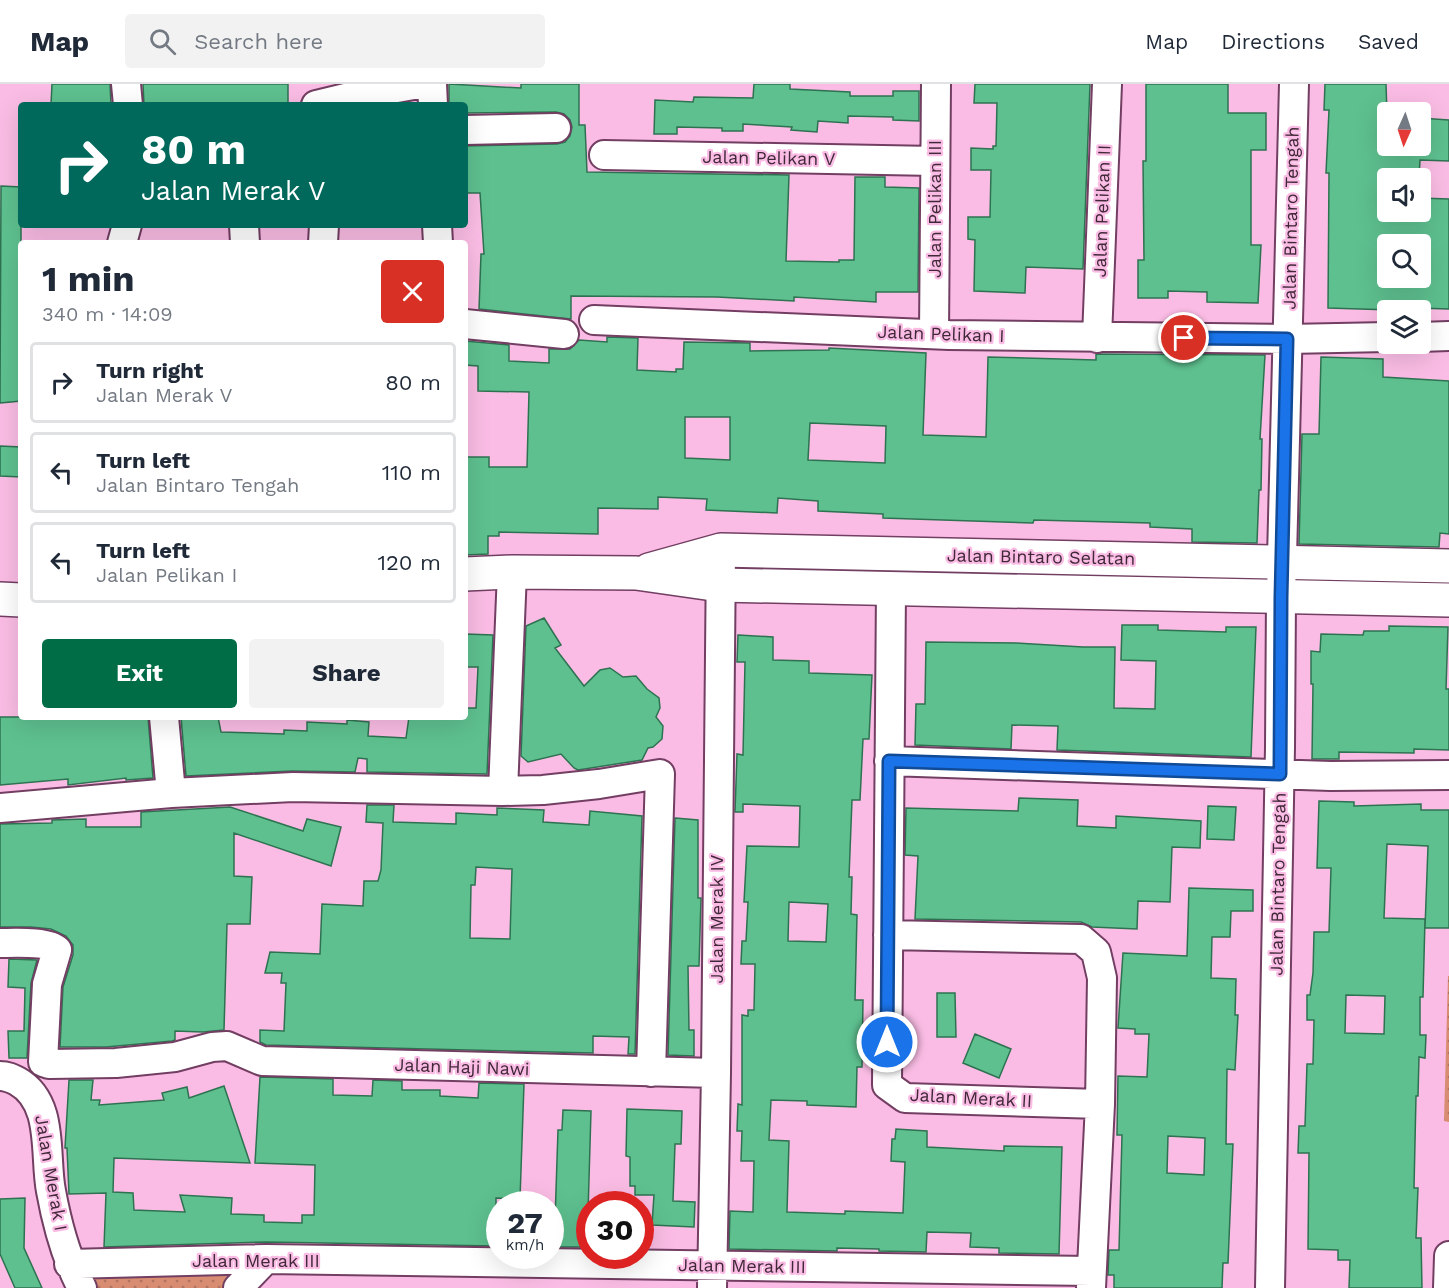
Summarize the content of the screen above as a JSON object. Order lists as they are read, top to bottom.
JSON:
{
  "streets": {
    "street": [
      "Jalan Pelikan V",
      "Jalan Pelikan III",
      "Jalan Pelikan II",
      "Jalan Bintaro Tengah",
      "Jalan Pelikan I",
      "Jalan Bintaro Selatan",
      "Jalan Merak IV",
      "Jalan Haji Nawi",
      "Jalan Merak II",
      "Jalan Merak I",
      "Jalan Merak III"
    ]
  },
  "crossings": [
    ["Jalan Pelikan V", "Jalan Pelikan III"],
    ["Jalan Pelikan III", "Jalan Pelikan I"],
    ["Jalan Pelikan II", "Jalan Pelikan I"],
    ["Jalan Bintaro Tengah", "Jalan Pelikan I"],
    ["Jalan Bintaro Tengah", "Jalan Bintaro Selatan"],
    ["Jalan Bintaro Selatan", "Jalan Merak IV"],
    ["Jalan Bintaro Selatan", "Jalan Merak II"],
    ["Jalan Merak IV", "Jalan Haji Nawi"],
    ["Jalan Merak IV", "Jalan Merak III"],
    ["Jalan Merak I", "Jalan Merak III"]
  ],
  "north": "bottom",
  "page": {
    "header": "Map",
    "search": "Search here",
    "nav": ["Map", "Directions", "Saved"],
    "turn": ["80 m", "Jalan Merak V"],
    "heading": ["1 min", "340 m · 14:09"],
    "list": [
      {
        "name": "Turn right",
        "note": "Jalan Merak V",
        "value": "80 m"
      },
      {
        "name": "Turn left",
        "note": "Jalan Bintaro Tengah",
        "value": "110 m"
      },
      {
        "name": "Turn left",
        "note": "Jalan Pelikan I",
        "value": "120 m"
      }
    ],
    "buttons": ["Exit", "Share"],
    "speed": "27 km/h",
    "limit": "30"
  }
}
